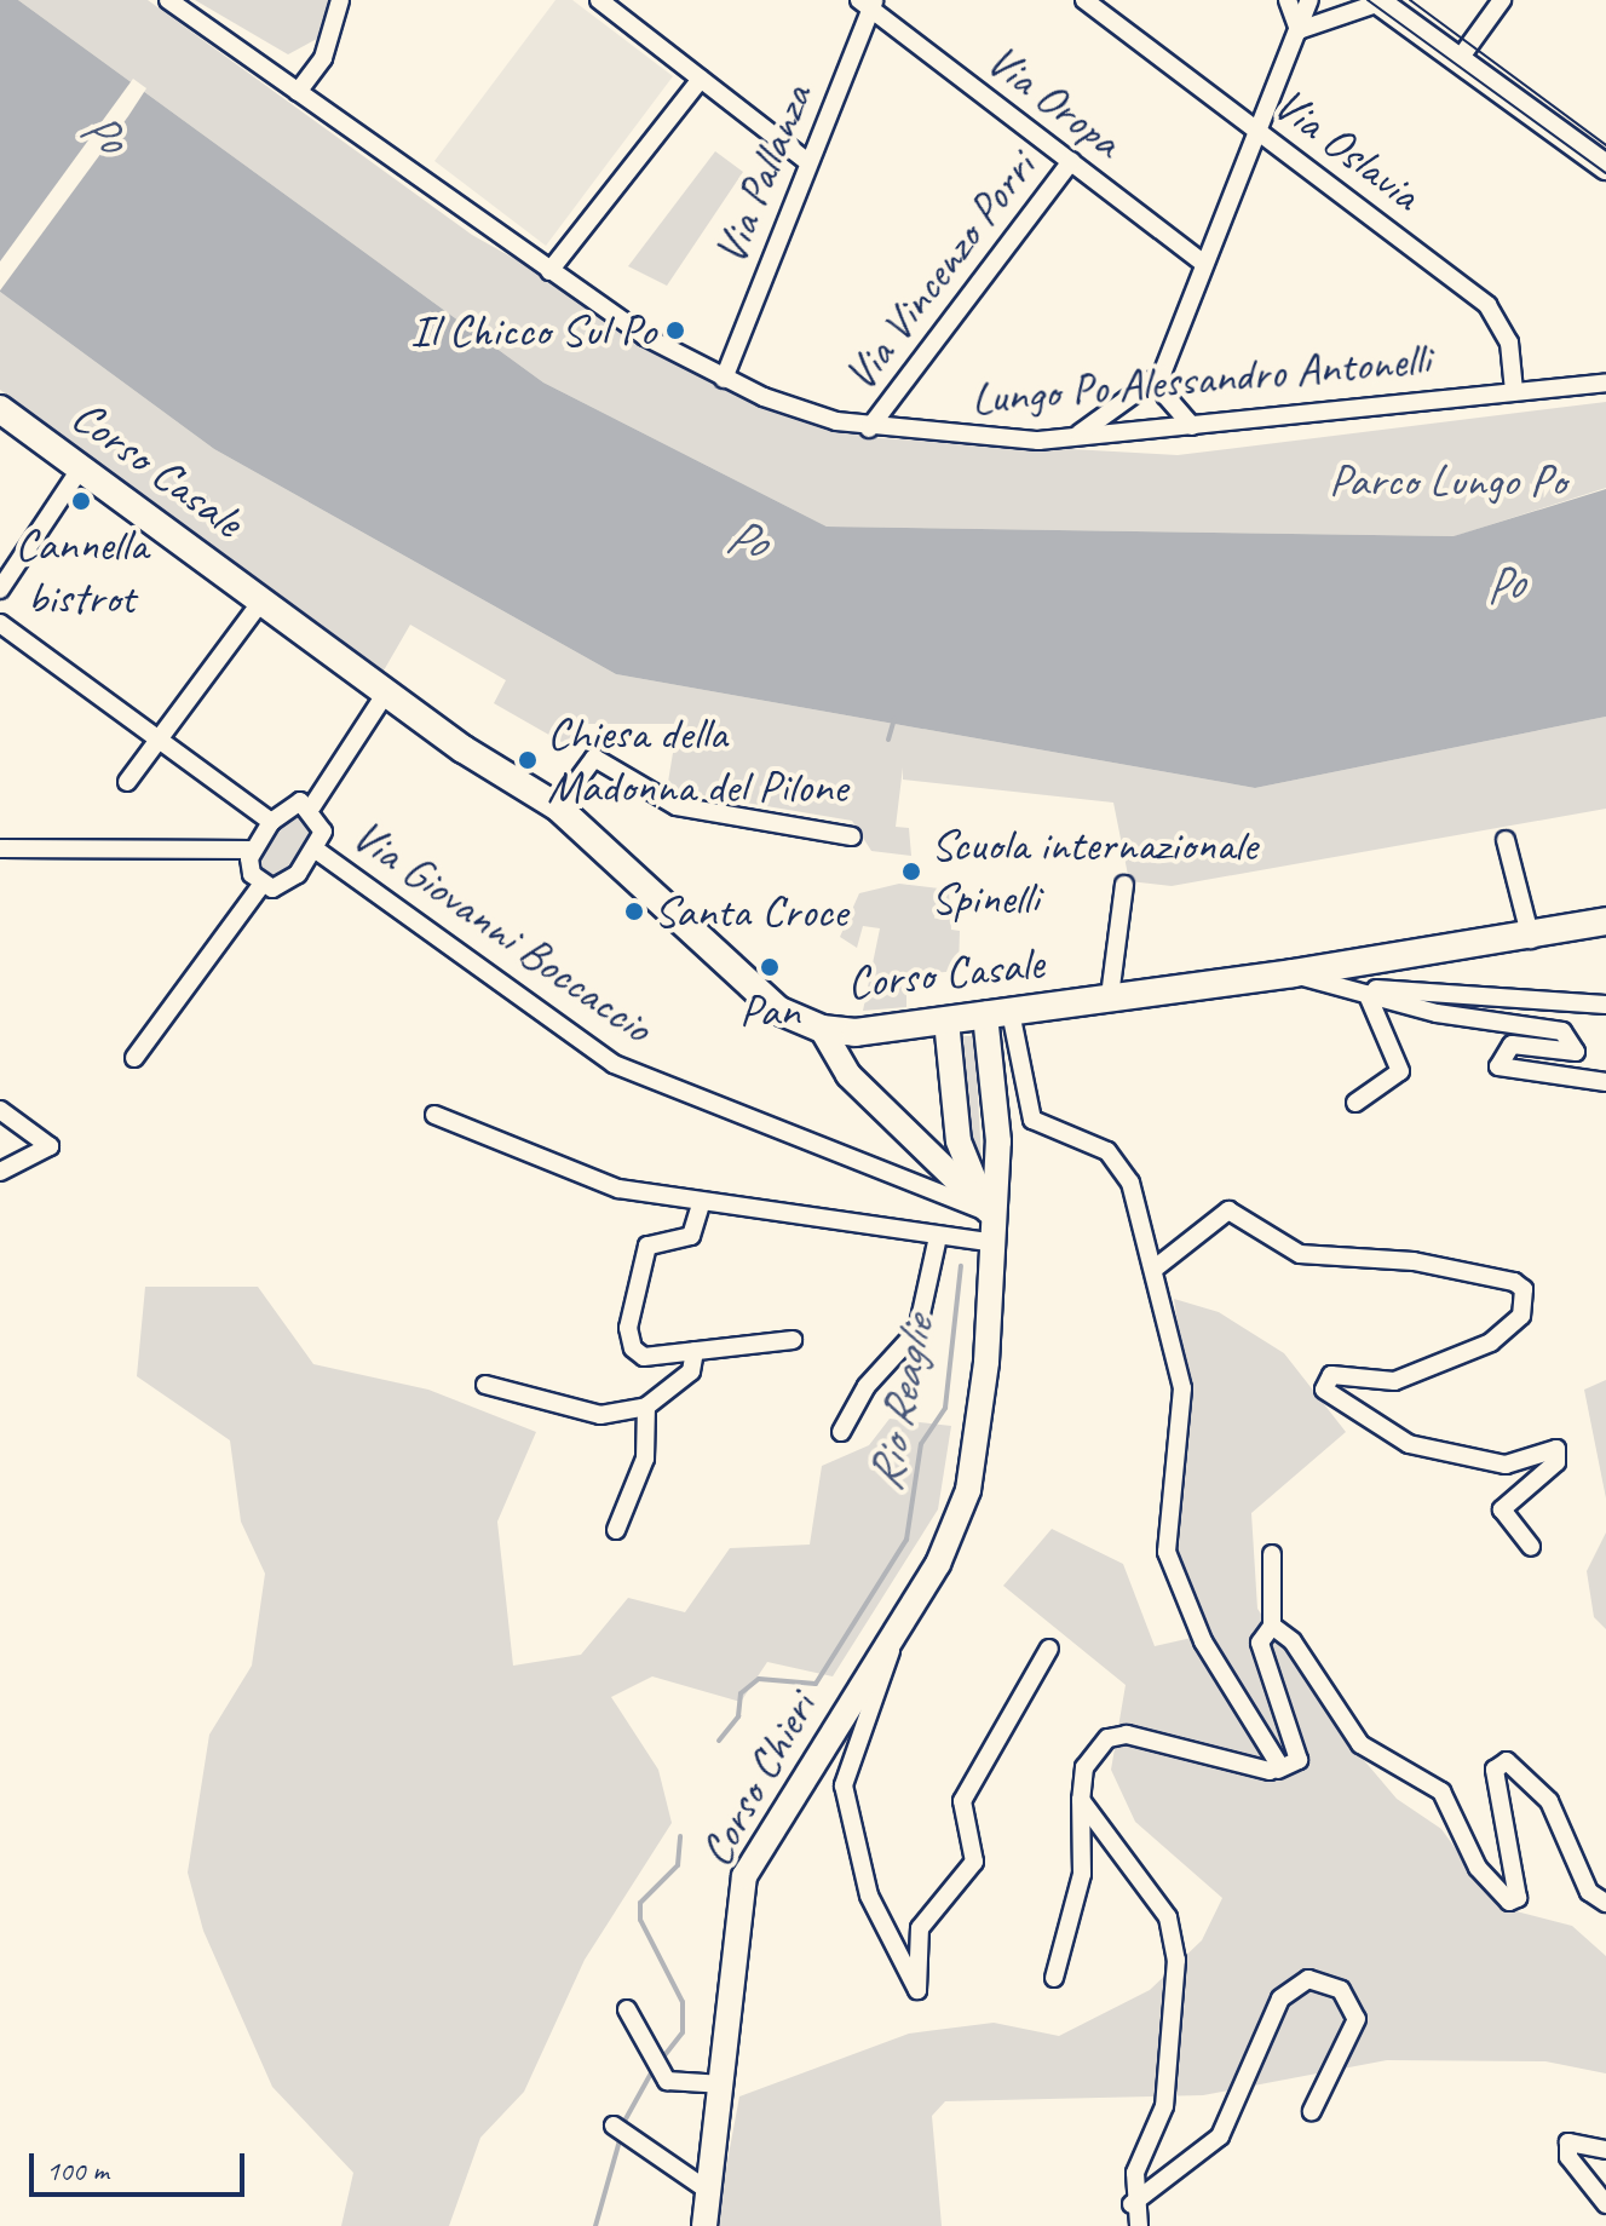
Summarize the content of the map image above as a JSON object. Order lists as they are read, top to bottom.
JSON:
{
  "streets": {
    "main road": ["Corso Casale", "Corso Chieri"],
    "street": [
      "Via Oropa",
      "Via Oslavia",
      "Via Pallanza",
      "Via Vincenzo Porri",
      "Lungo Po Alessandro Antonelli",
      "Via Giovanni Boccaccio"
    ]
  },
  "crossings": [
    ["Via Oropa", "Via Pallanza"],
    ["Via Oropa", "Via Vincenzo Porri"],
    ["Via Oslavia", "Lungo Po Alessandro Antonelli"],
    ["Via Pallanza", "Lungo Po Alessandro Antonelli"],
    ["Via Vincenzo Porri", "Lungo Po Alessandro Antonelli"],
    ["Via Giovanni Boccaccio", "Corso Chieri"]
  ],
  "water": ["Po", "Rio Reaglie"],
  "parks": ["Parco Lungo Po"],
  "places": [
    "Il Chicco Sul Po",
    "Cannella bistrot",
    "Chiesa della Madonna del Pilone",
    "Scuola internazionale Spinelli",
    "Santa Croce",
    "Pan"
  ],
  "scale_bar": "100 m"
}
